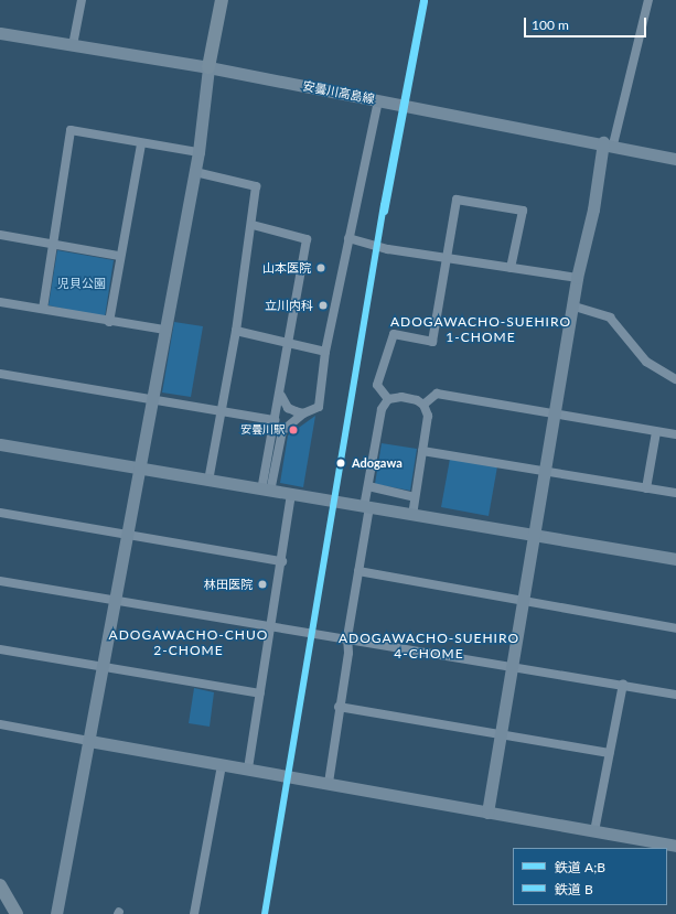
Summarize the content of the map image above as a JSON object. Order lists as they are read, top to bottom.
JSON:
{
  "streets": {
    "street": ["安曇川高島線"]
  },
  "districts": ["ADOGAWACHO-SUEHIRO 1-CHOME", "ADOGAWACHO-CHUO 2-CHOME", "ADOGAWACHO-SUEHIRO 4-CHOME"],
  "parks": ["児貝公園"],
  "places": [
    "山本医院",
    "立川内科",
    "安曇川駅",
    "Adogawa",
    "林田医院"
  ],
  "lines": ["rail line A;B", "rail line B"],
  "legend": ["鉄道 A;B", "鉄道 B"],
  "scale_bar": "100 m"
}
